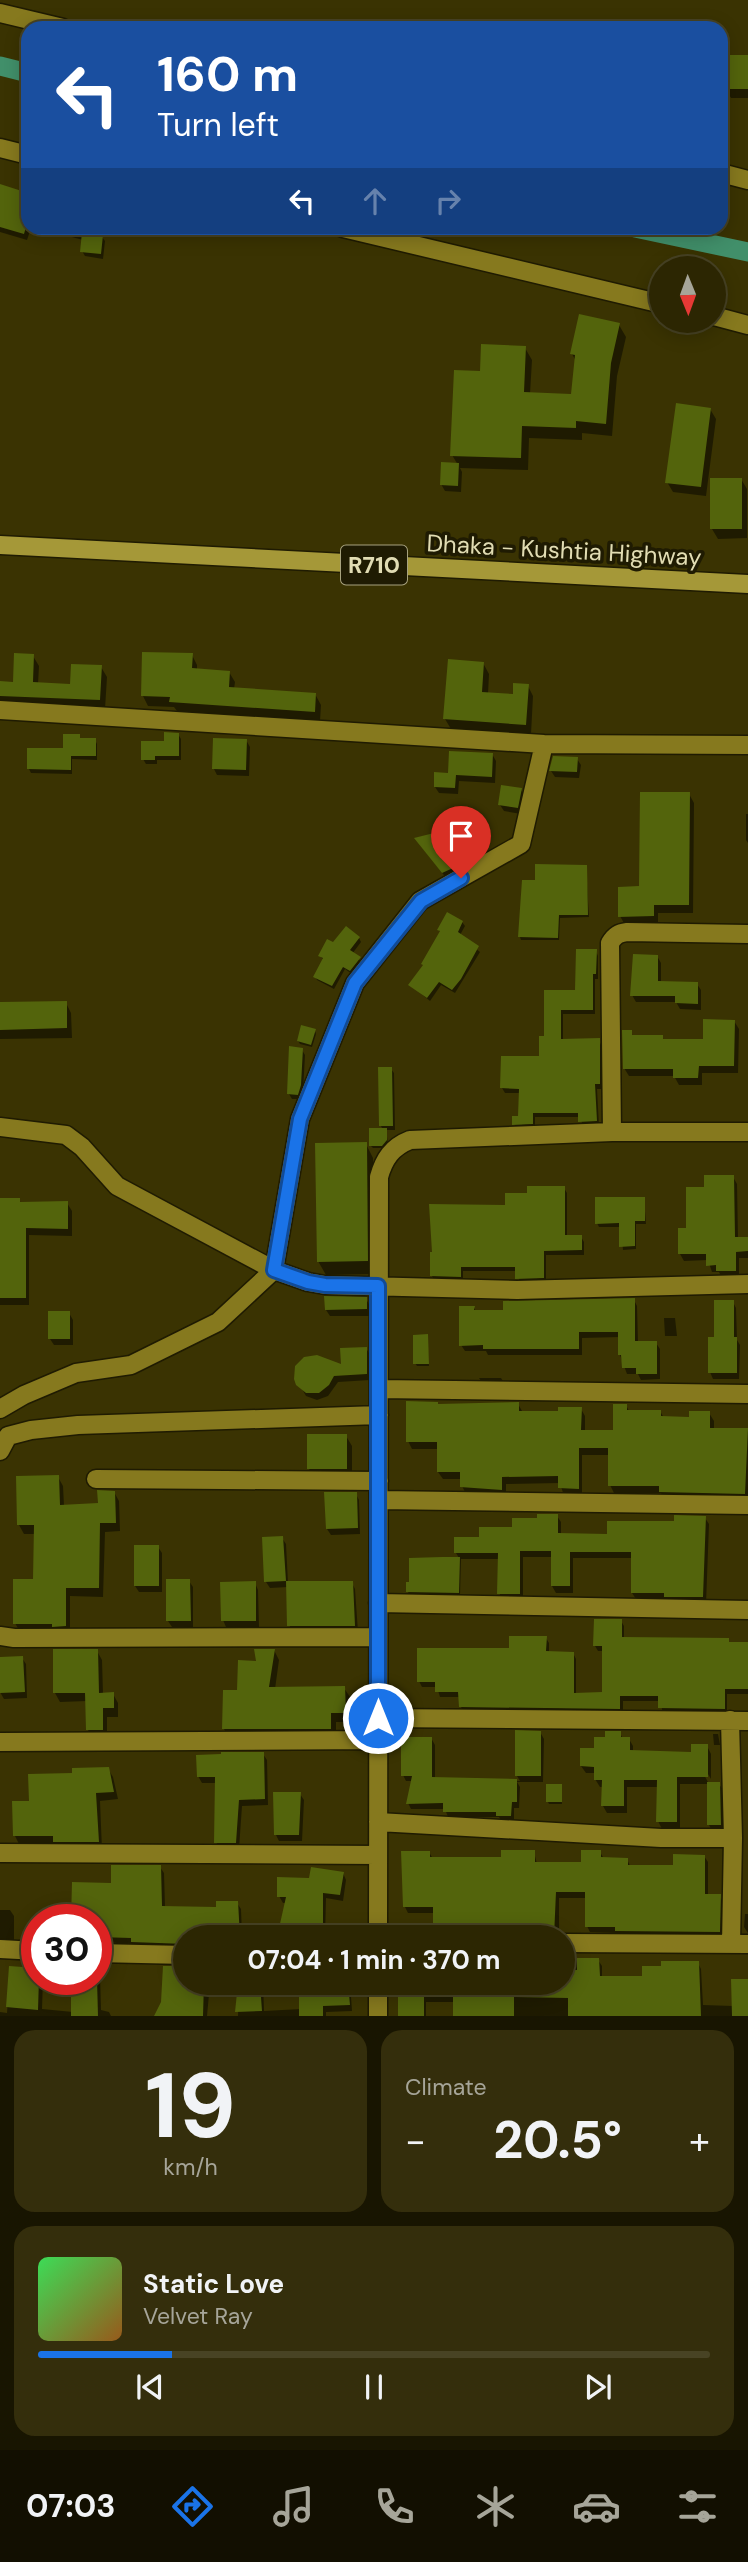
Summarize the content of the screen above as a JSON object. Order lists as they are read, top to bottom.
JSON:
{
  "streets": {
    "main road": ["Dhaka - Kushtia Highway", "R710"]
  },
  "north": "bottom",
  "page": {
    "turn": ["160 m", "Turn left"],
    "limit": "30",
    "trip": "07:04 · 1 min · 370 m",
    "tile": [
      ["19", "km/h"],
      "Climate"
    ],
    "heat": ["−", "20.5°", "+"],
    "song": ["Static Love", "Velvet Ray"],
    "tabs": "07:03"
  }
}
